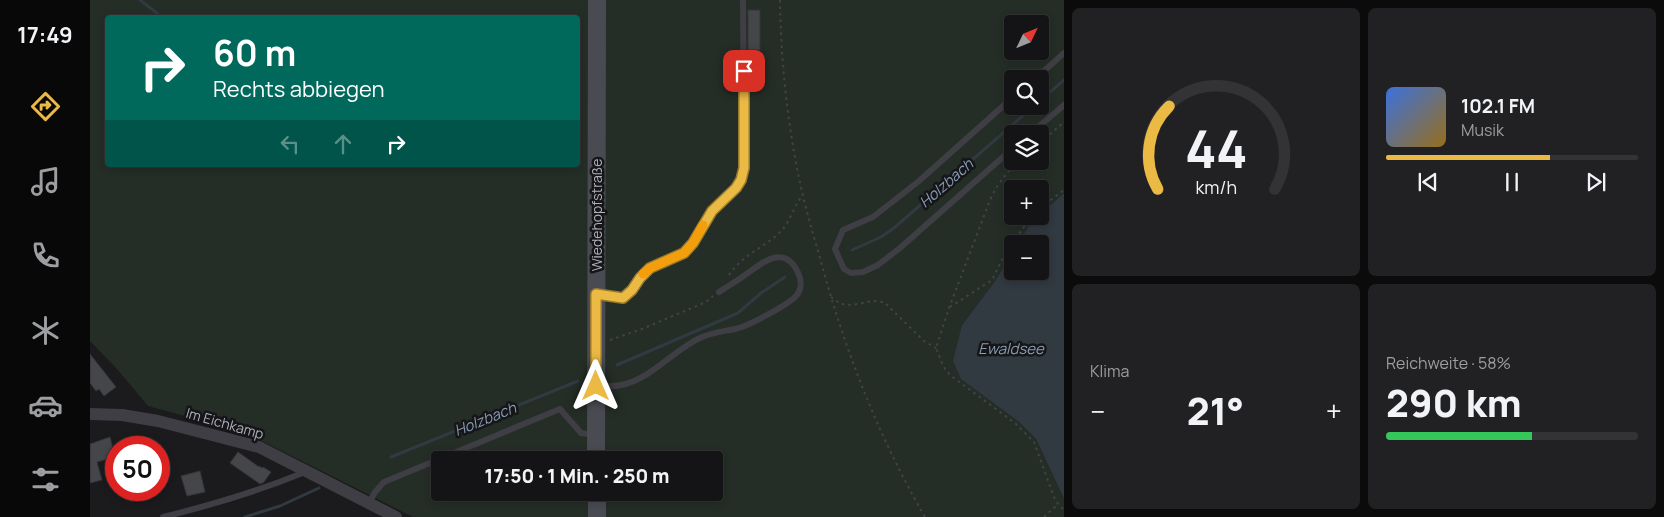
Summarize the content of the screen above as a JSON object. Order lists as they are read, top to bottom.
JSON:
{
  "streets": {
    "main road": ["Wiedehopfstraße"],
    "street": ["Im Eichkamp"]
  },
  "water": ["Holzbach", "Ewaldsee"],
  "north": "top right",
  "page": {
    "tabs": "17:49",
    "map_buttons": ["+", "−"],
    "turn": ["60 m", "Rechts abbiegen"],
    "song": ["102.1 FM", "Musik"],
    "tile": [
      "Klima",
      ["Reichweite · 58%", "290 km"]
    ],
    "heat": ["−", "21°", "+"],
    "limit": "50",
    "trip": "17:50 · 1 Min. · 250 m",
    "gauge": ["44", "km/h"]
  }
}
